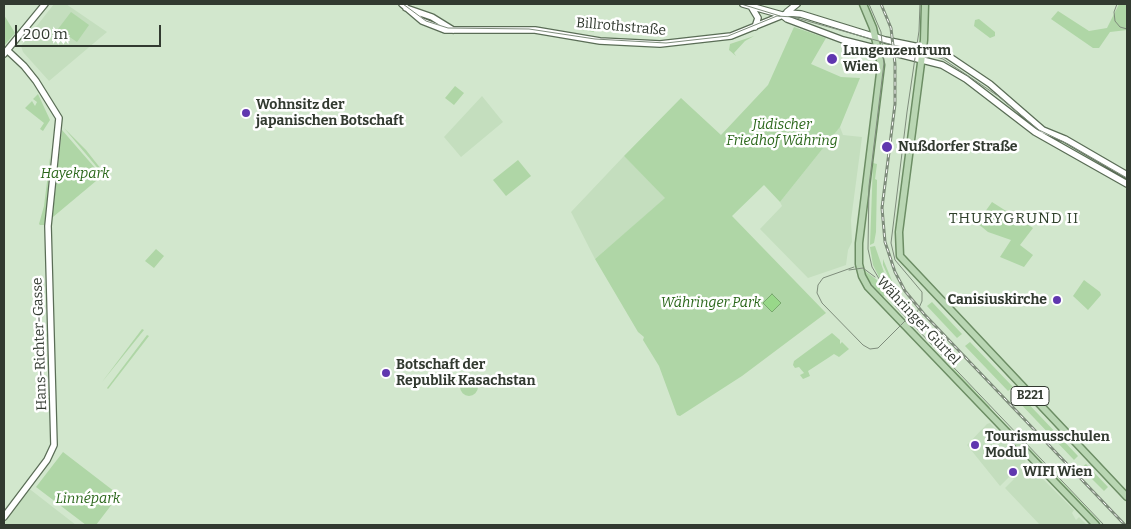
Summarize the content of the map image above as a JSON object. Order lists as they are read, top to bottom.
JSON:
{
  "streets": {
    "main road": [
      "Billrothstraße",
      "Währinger Gürtel",
      "Hans-Richter-Gasse",
      "B221"
    ]
  },
  "districts": ["THURYGRUND II"],
  "parks": [
    "Jüdischer Friedhof Währing",
    "Hayekpark",
    "Währinger Park",
    "Linnépark"
  ],
  "places": [
    "Lungenzentrum Wien",
    "Wohnsitz der japanischen Botschaft",
    "Nußdorfer Straße",
    "Canisiuskirche",
    "Botschaft der Republik Kasachstan",
    "Tourismusschulen Modul",
    "WIFI Wien"
  ],
  "scale_bar": "200 m"
}
